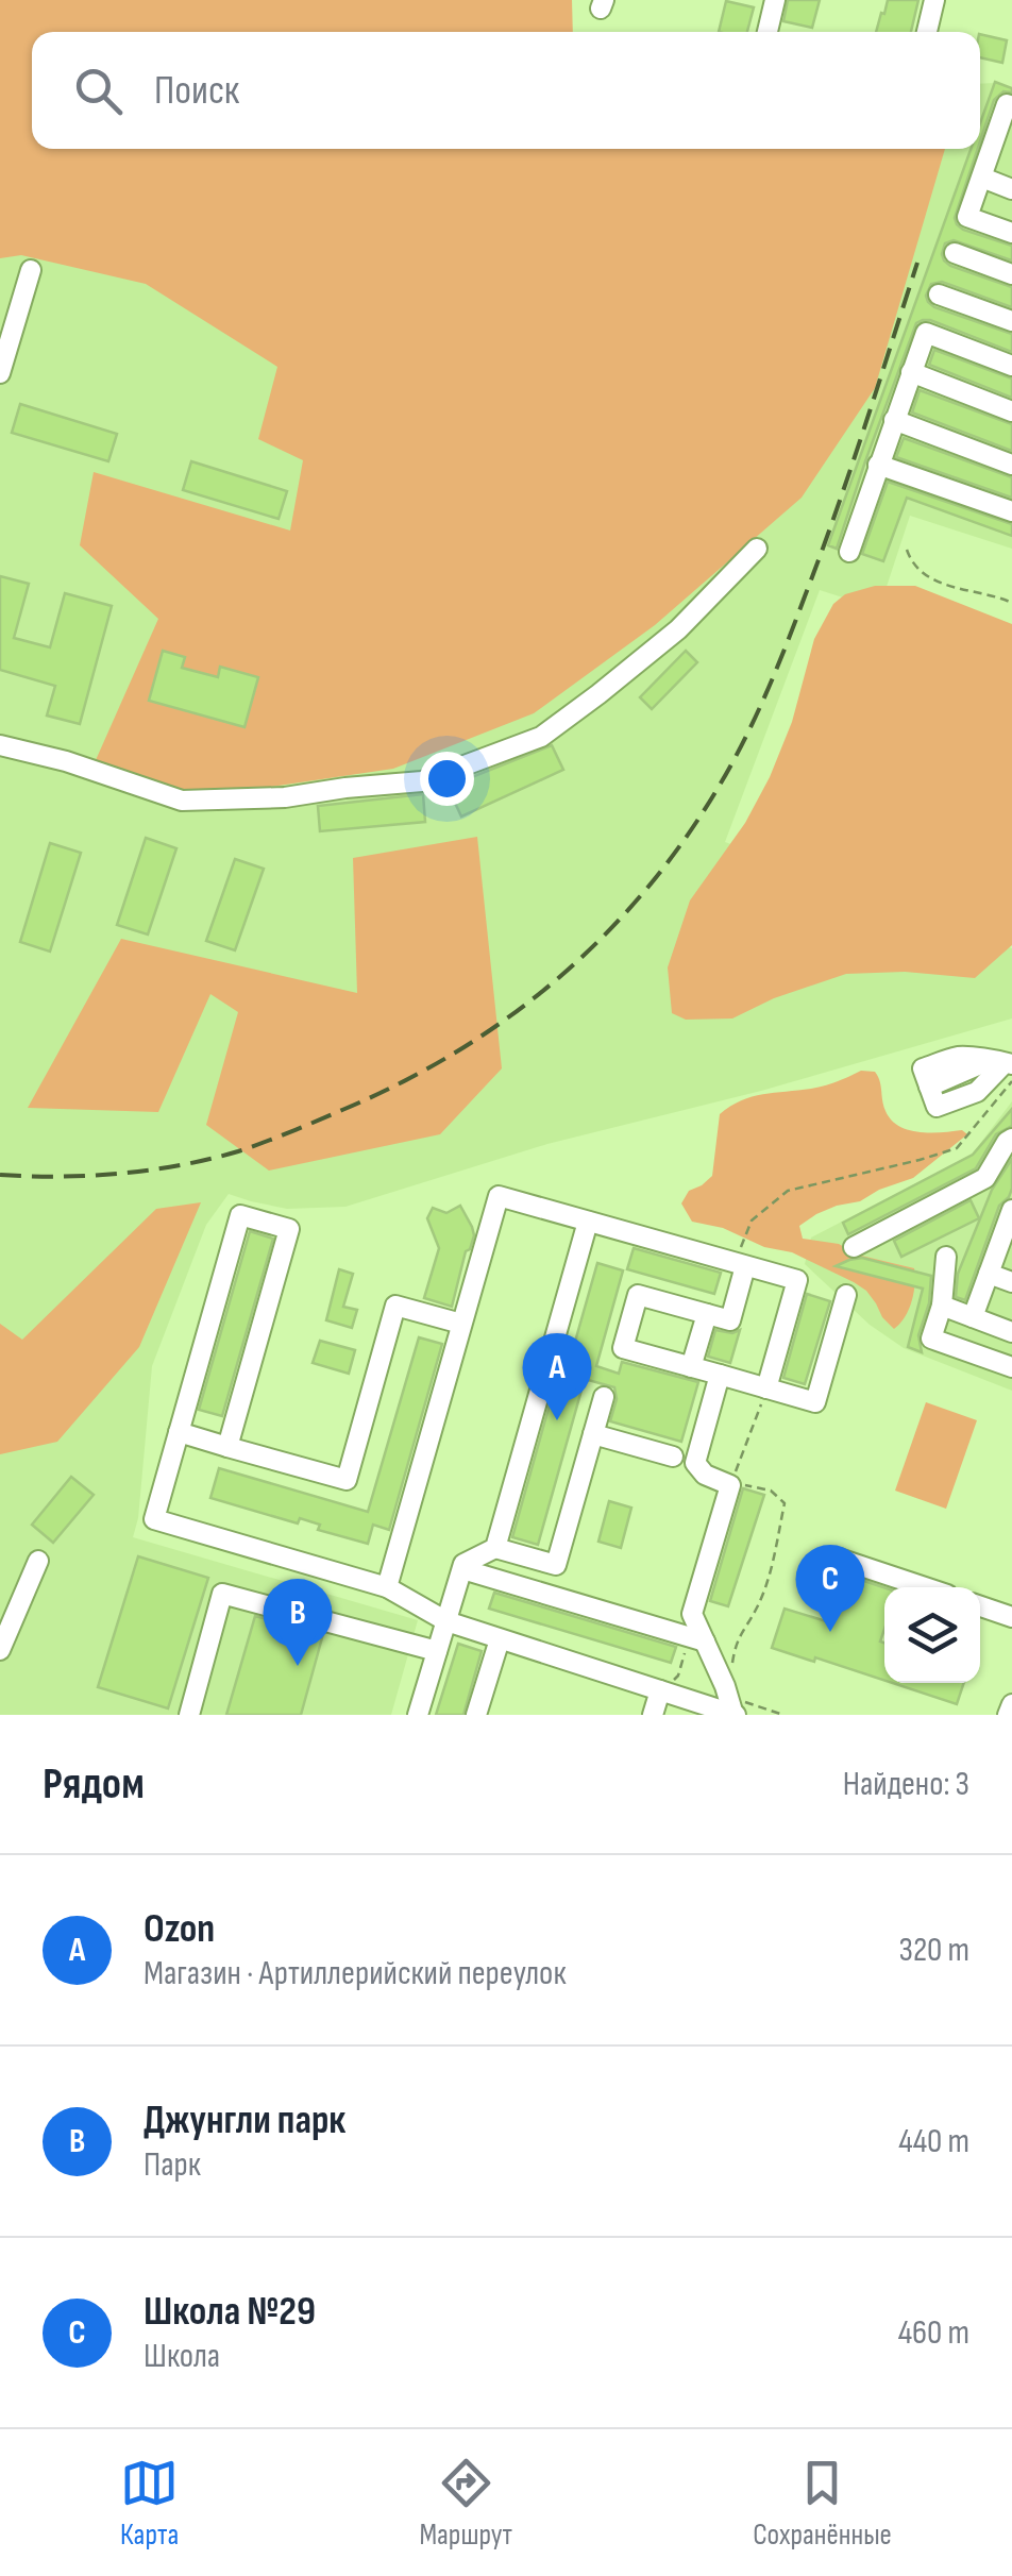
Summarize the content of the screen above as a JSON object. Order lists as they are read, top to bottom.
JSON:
{
  "page": {
    "search": "Поиск",
    "pins": ["A", "C", "B"],
    "heading": ["Рядом", "Найдено: 3"],
    "list": [
      {
        "mark": "A",
        "name": "Ozon",
        "note": "Магазин · Артиллерийский переулок",
        "value": "320 m"
      },
      {
        "mark": "B",
        "name": "Джунгли парк",
        "note": "Парк",
        "value": "440 m"
      },
      {
        "mark": "C",
        "name": "Школа №29",
        "note": "Школа",
        "value": "460 m"
      }
    ],
    "nav": ["Карта", "Маршрут", "Сохранённые"]
  }
}
